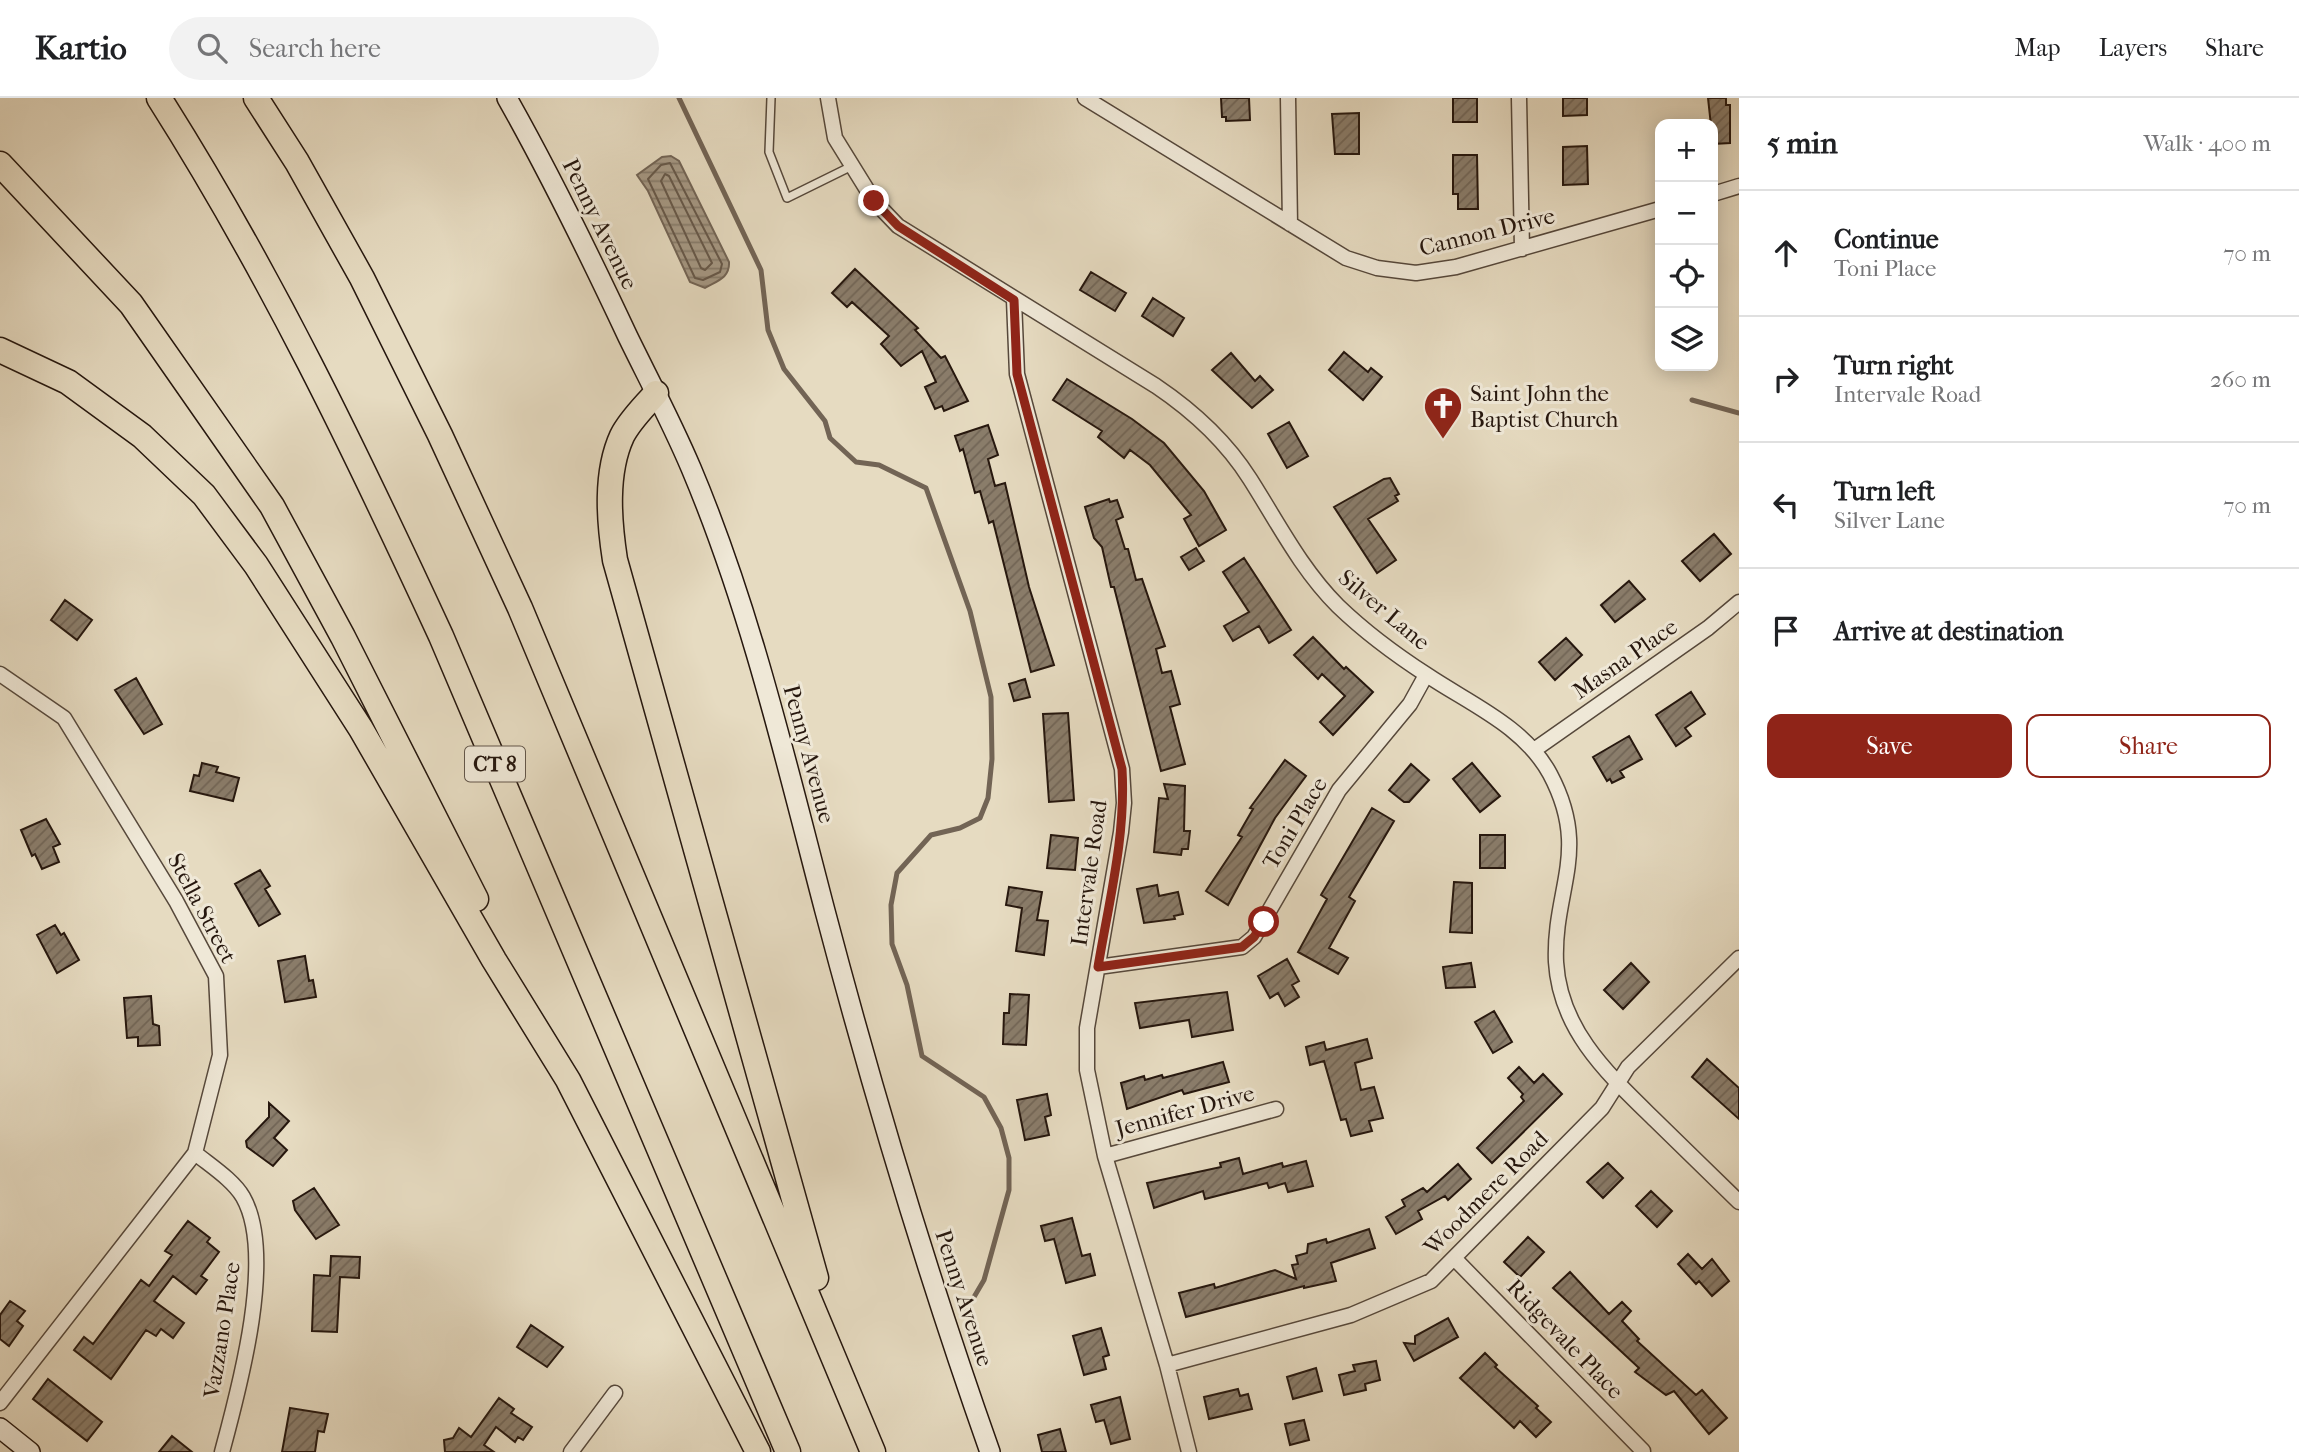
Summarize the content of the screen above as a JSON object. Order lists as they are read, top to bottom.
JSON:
{
  "streets": {
    "highway": ["CT 8"],
    "main road": ["Penny Avenue"],
    "street": [
      "Cannon Drive",
      "Silver Lane",
      "Masna Place",
      "Toni Place",
      "Intervale Road",
      "Stella Street",
      "Jennifer Drive",
      "Woodmere Road",
      "Vazzano Place",
      "Ridgevale Place"
    ]
  },
  "crossings": [
    ["Silver Lane", "Masna Place"],
    ["Silver Lane", "Toni Place"],
    ["Silver Lane", "Intervale Road"],
    ["Silver Lane", "Woodmere Road"],
    ["Toni Place", "Intervale Road"],
    ["Intervale Road", "Jennifer Drive"],
    ["Intervale Road", "Woodmere Road"],
    ["Stella Street", "Vazzano Place"],
    ["Woodmere Road", "Ridgevale Place"]
  ],
  "places": {
    "church": ["Saint John the Baptist Church"]
  },
  "page": {
    "header": "Kartio",
    "search": "Search here",
    "nav": ["Map", "Layers", "Share"],
    "heading": ["5 min", "Walk · 400 m"],
    "map_buttons": ["+", "−"],
    "list": [
      ["Continue", "Toni Place", "70 m"],
      ["Turn right", "Intervale Road", "260 m"],
      ["Turn left", "Silver Lane", "70 m"],
      "Arrive at destination"
    ],
    "buttons": ["Save", "Share"]
  }
}
